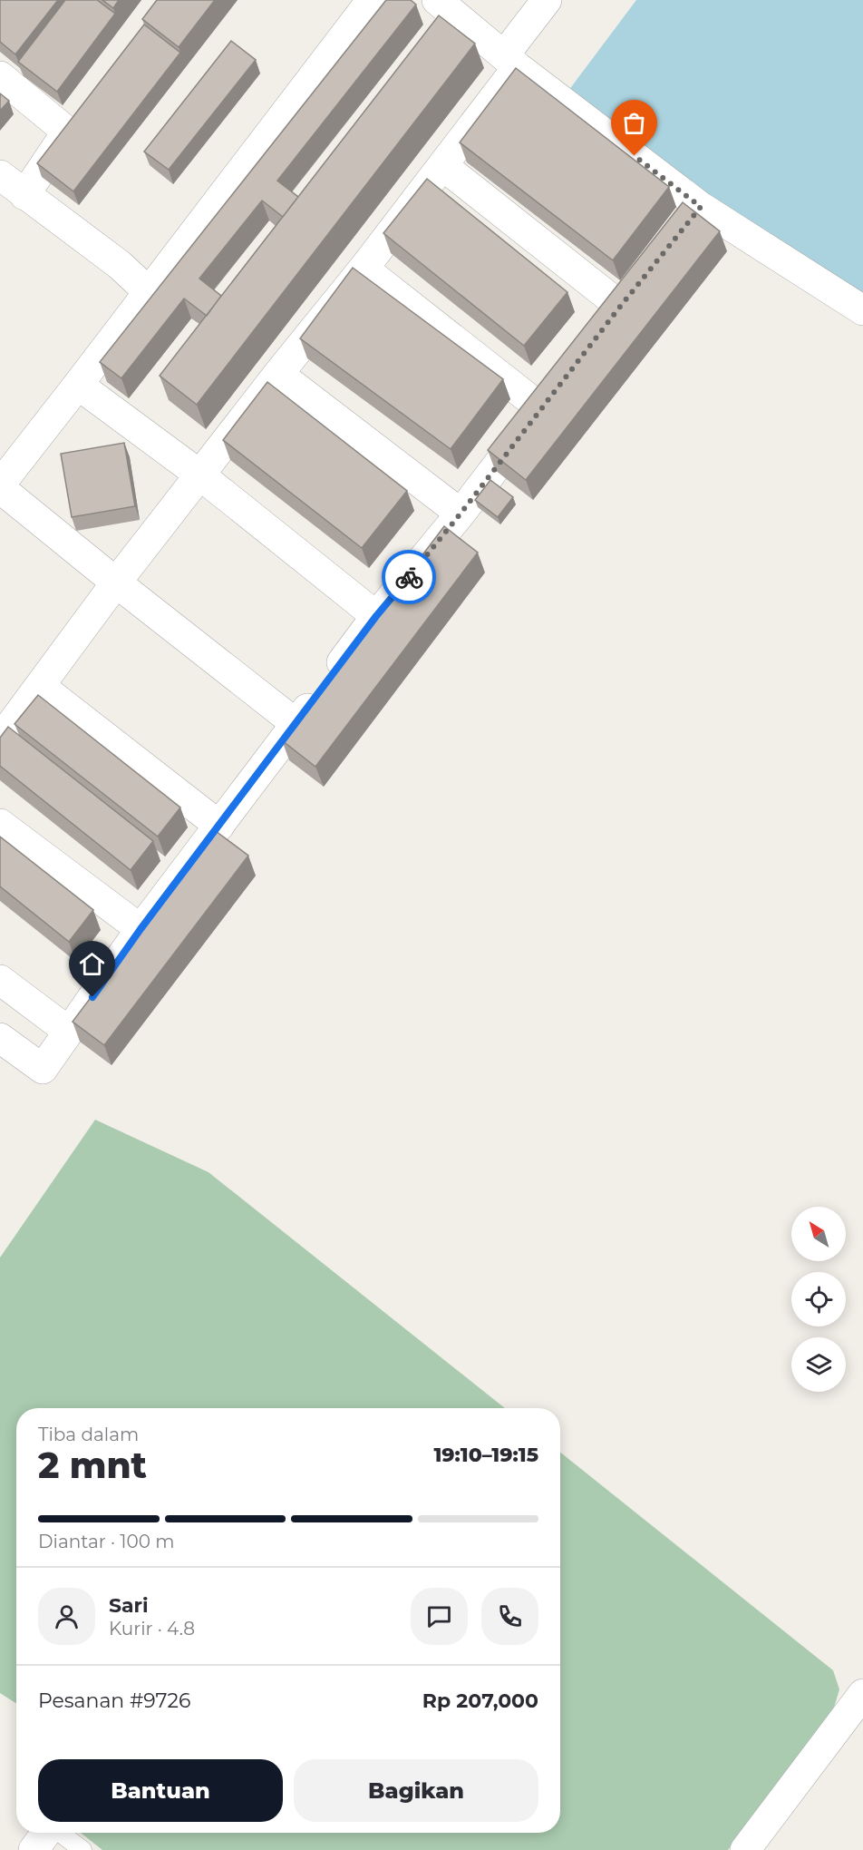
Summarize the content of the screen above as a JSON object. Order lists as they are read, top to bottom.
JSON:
{
  "north": "top left",
  "page": {
    "heading": ["2 mnt", "Tiba dalam", "19:10–19:15"],
    "panel": [
      "Sari",
      "Kurir · 4.8",
      "Pesanan #9726",
      "Rp 207,000"
    ],
    "bar": "Diantar · 100 m",
    "buttons": ["Bantuan", "Bagikan"]
  }
}
